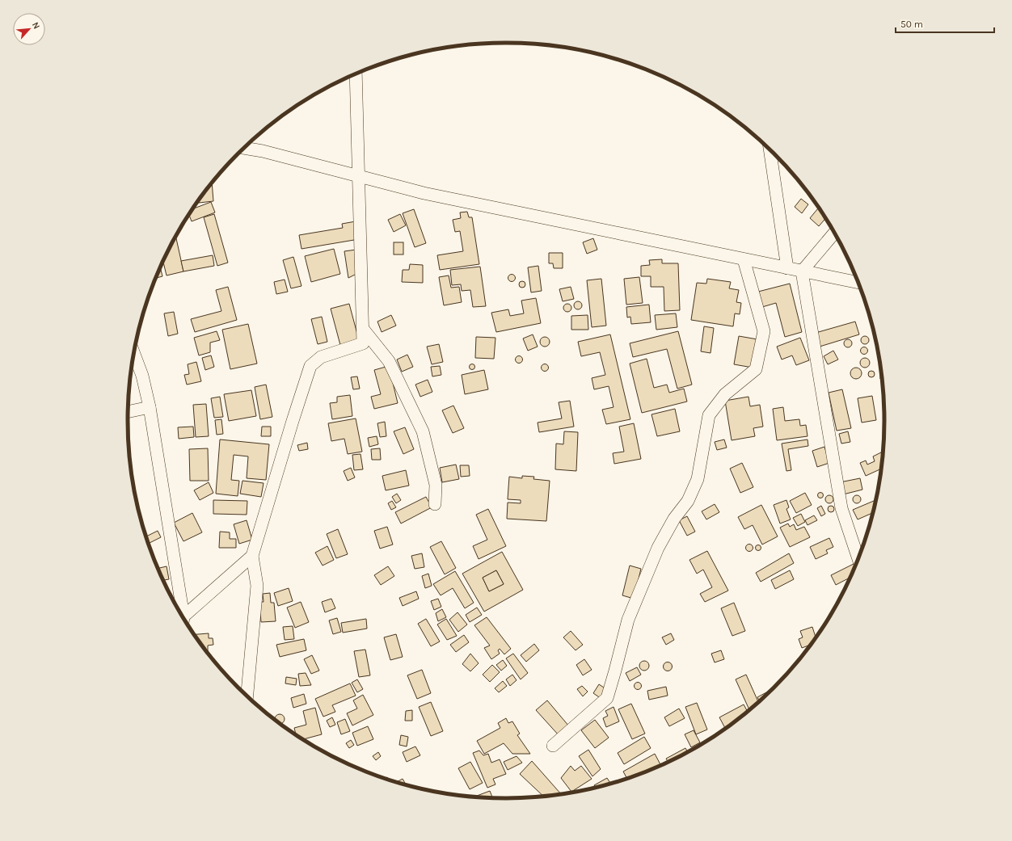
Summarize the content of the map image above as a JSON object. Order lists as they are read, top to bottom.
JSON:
{
  "scale_bar": "50 m",
  "north": "top right"
}
